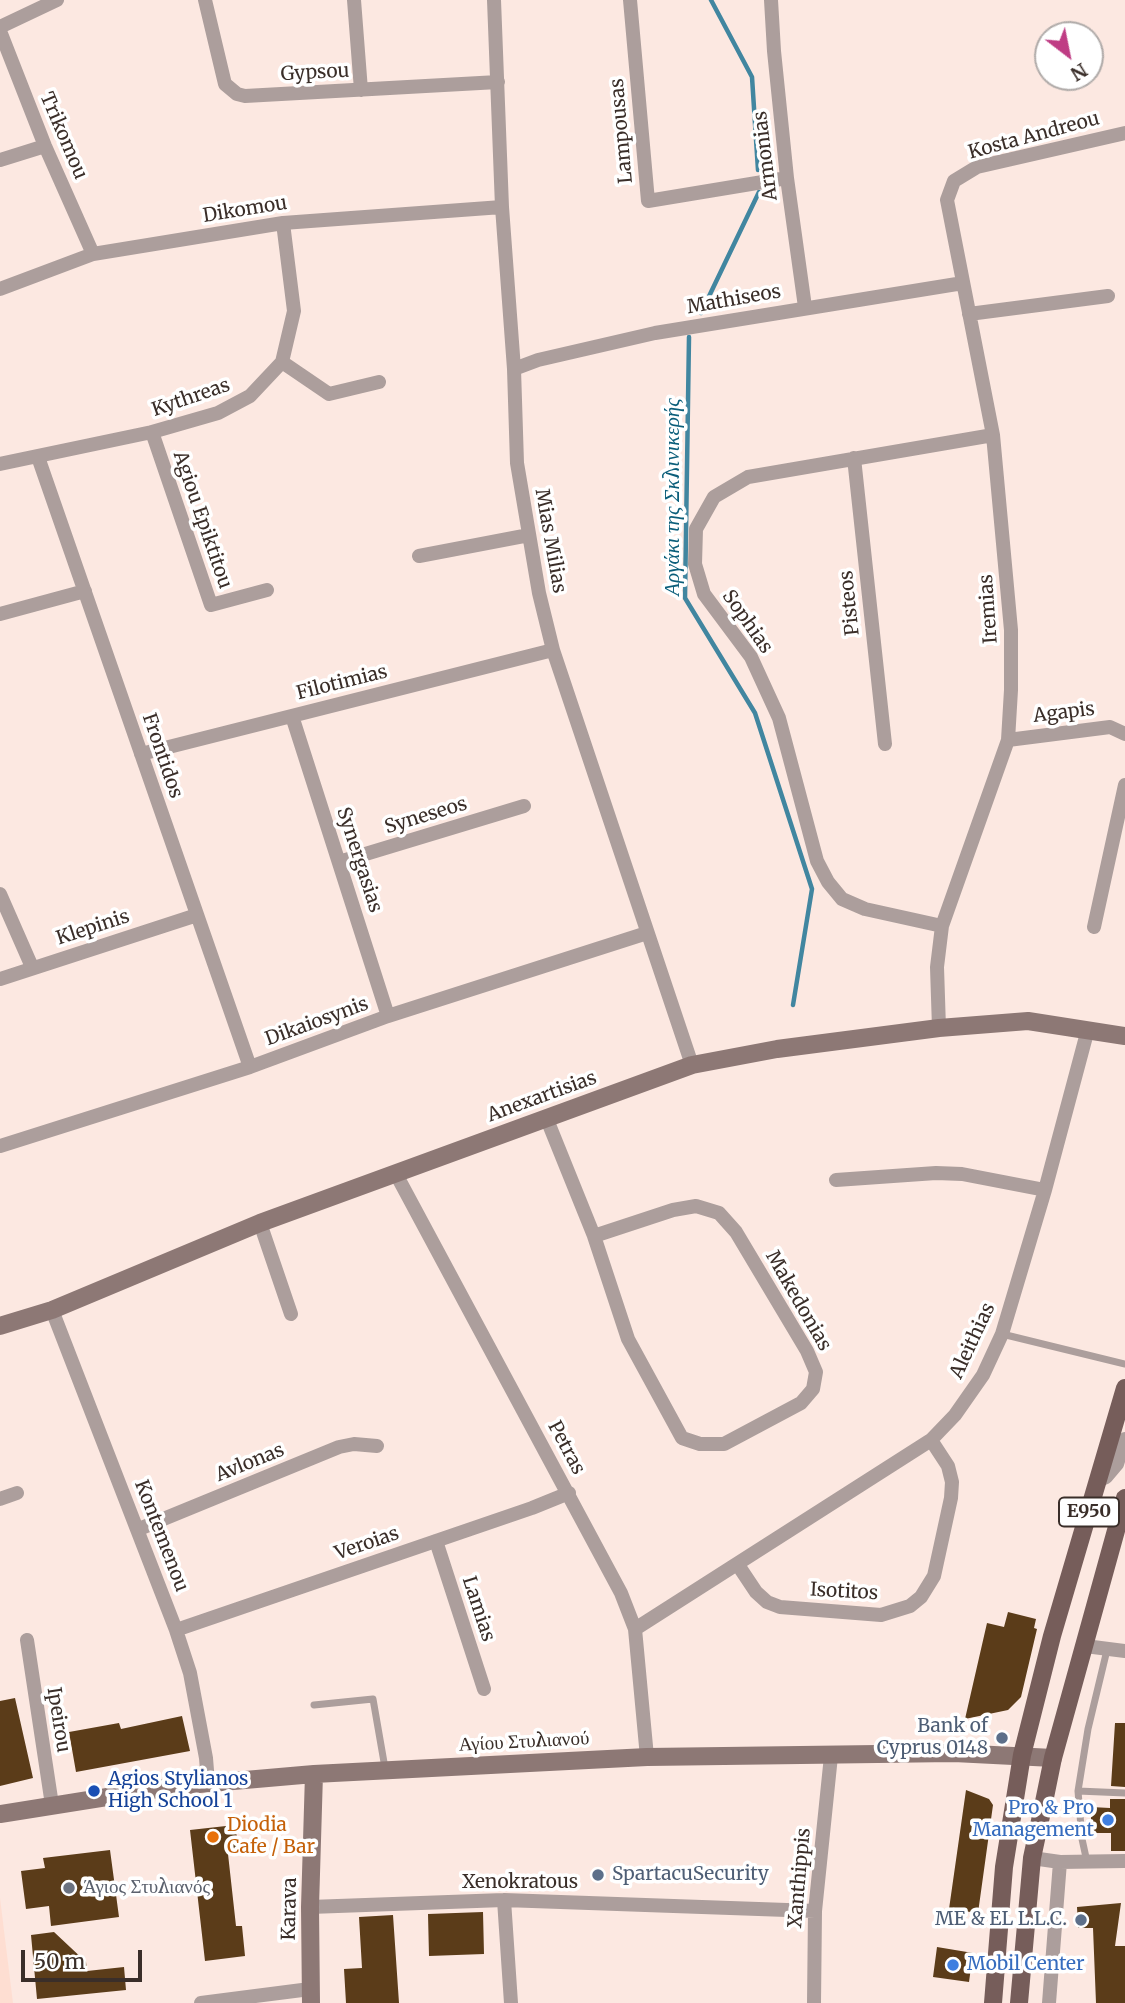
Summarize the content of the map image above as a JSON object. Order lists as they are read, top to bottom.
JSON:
{
  "streets": {
    "main road": ["E950"],
    "street": [
      "Gypsou",
      "Lampousas",
      "Trikomou",
      "Kosta Andreou",
      "Armonias",
      "Dikomou",
      "Mathiseos",
      "Kythreas",
      "Agiou Epiktitou",
      "Mias Milias",
      "Pisteos",
      "Iremias",
      "Sophias",
      "Filotimias",
      "Agapis",
      "Frontidos",
      "Syneseos",
      "Synergasias",
      "Klepinis",
      "Dikaiosynis",
      "Anexartisias",
      "Makedonias",
      "Aleithias",
      "Petras",
      "Avlonas",
      "Kontemenou",
      "Veroias",
      "Isotitos",
      "Lamias",
      "Ipeirou",
      "Αγίου Στυλιανού",
      "Xanthippis",
      "Xenokratous",
      "Karava"
    ]
  },
  "crossings": [
    ["Gypsou", "Mias Milias"],
    ["Lampousas", "Armonias"],
    ["Trikomou", "Dikomou"],
    ["Kosta Andreou", "Iremias"],
    ["Armonias", "Mathiseos"],
    ["Dikomou", "Mias Milias"],
    ["Mathiseos", "Mias Milias"],
    ["Mathiseos", "Iremias"],
    ["Kythreas", "Agiou Epiktitou"],
    ["Kythreas", "Frontidos"],
    ["Mias Milias", "Filotimias"],
    ["Mias Milias", "Dikaiosynis"],
    ["Mias Milias", "Anexartisias"],
    ["Pisteos", "Sophias"],
    ["Iremias", "Sophias"],
    ["Iremias", "Agapis"],
    ["Iremias", "Anexartisias"],
    ["Filotimias", "Frontidos"],
    ["Filotimias", "Synergasias"],
    ["Frontidos", "Klepinis"],
    ["Frontidos", "Dikaiosynis"],
    ["Syneseos", "Synergasias"],
    ["Synergasias", "Dikaiosynis"],
    ["Anexartisias", "Makedonias"],
    ["Anexartisias", "Aleithias"],
    ["Anexartisias", "Petras"],
    ["Anexartisias", "Kontemenou"],
    ["Aleithias", "Petras"],
    ["Aleithias", "Isotitos"],
    ["Petras", "Veroias"],
    ["Petras", "Αγίου Στυλιανού"],
    ["Avlonas", "Kontemenou"],
    ["E950", "Αγίου Στυλιανού"],
    ["Kontemenou", "Veroias"],
    ["Kontemenou", "Αγίου Στυλιανού"],
    ["Veroias", "Lamias"],
    ["Ipeirou", "Αγίου Στυλιανού"],
    ["Αγίου Στυλιανού", "Xanthippis"],
    ["Αγίου Στυλιανού", "Karava"],
    ["Xanthippis", "Xenokratous"],
    ["Xenokratous", "Karava"]
  ],
  "water": ["Αργάκι της Σκλινικερής"],
  "places": [
    "Bank of Cyprus 0148",
    "Agios Stylianos High School 1",
    "Pro & Pro Management",
    "Diodia Cafe / Bar",
    "SpartacuSecurity",
    "Άγιος Στυλιανός",
    "ME & EL L.L.C.",
    "Mobil Center"
  ],
  "scale_bar": "50 m",
  "north": "bottom right"
}
